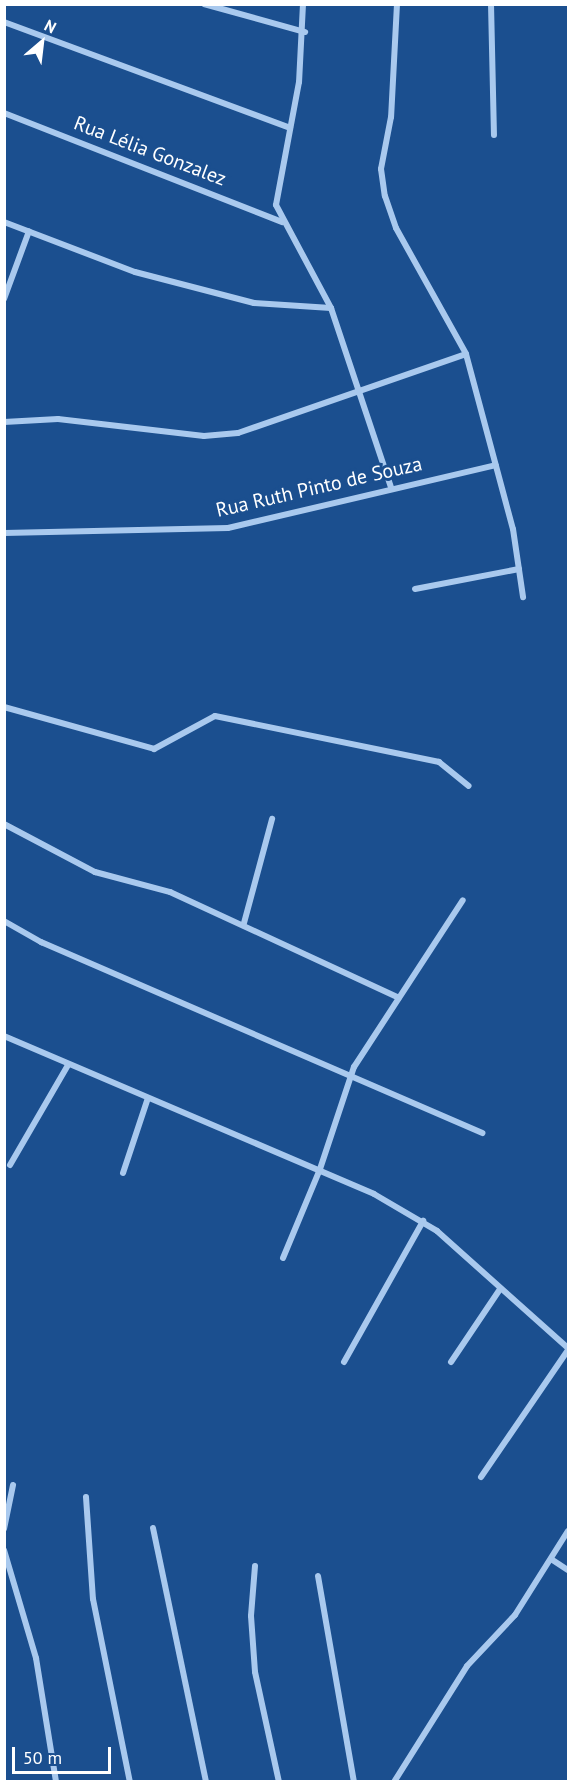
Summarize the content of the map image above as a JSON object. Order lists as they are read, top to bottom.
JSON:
{
  "streets": {
    "street": ["Rua Lélia Gonzalez", "Rua Ruth Pinto de Souza"]
  },
  "scale_bar": "50 m",
  "north": "top right"
}
